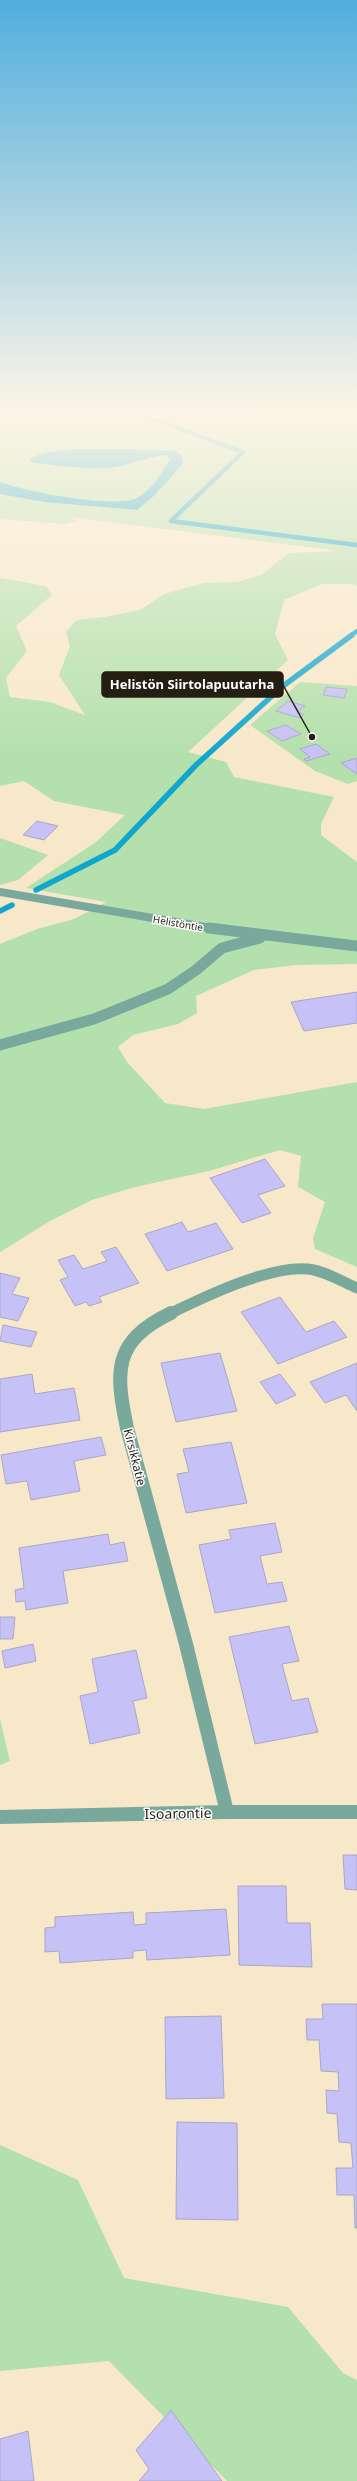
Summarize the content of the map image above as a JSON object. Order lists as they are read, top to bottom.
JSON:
{
  "streets": {
    "street": ["Helistöntie", "Kirsikkatie", "Isoarontie"]
  },
  "crossings": [
    ["Kirsikkatie", "Isoarontie"]
  ],
  "places": ["Helistön Siirtolapuutarha"]
}
